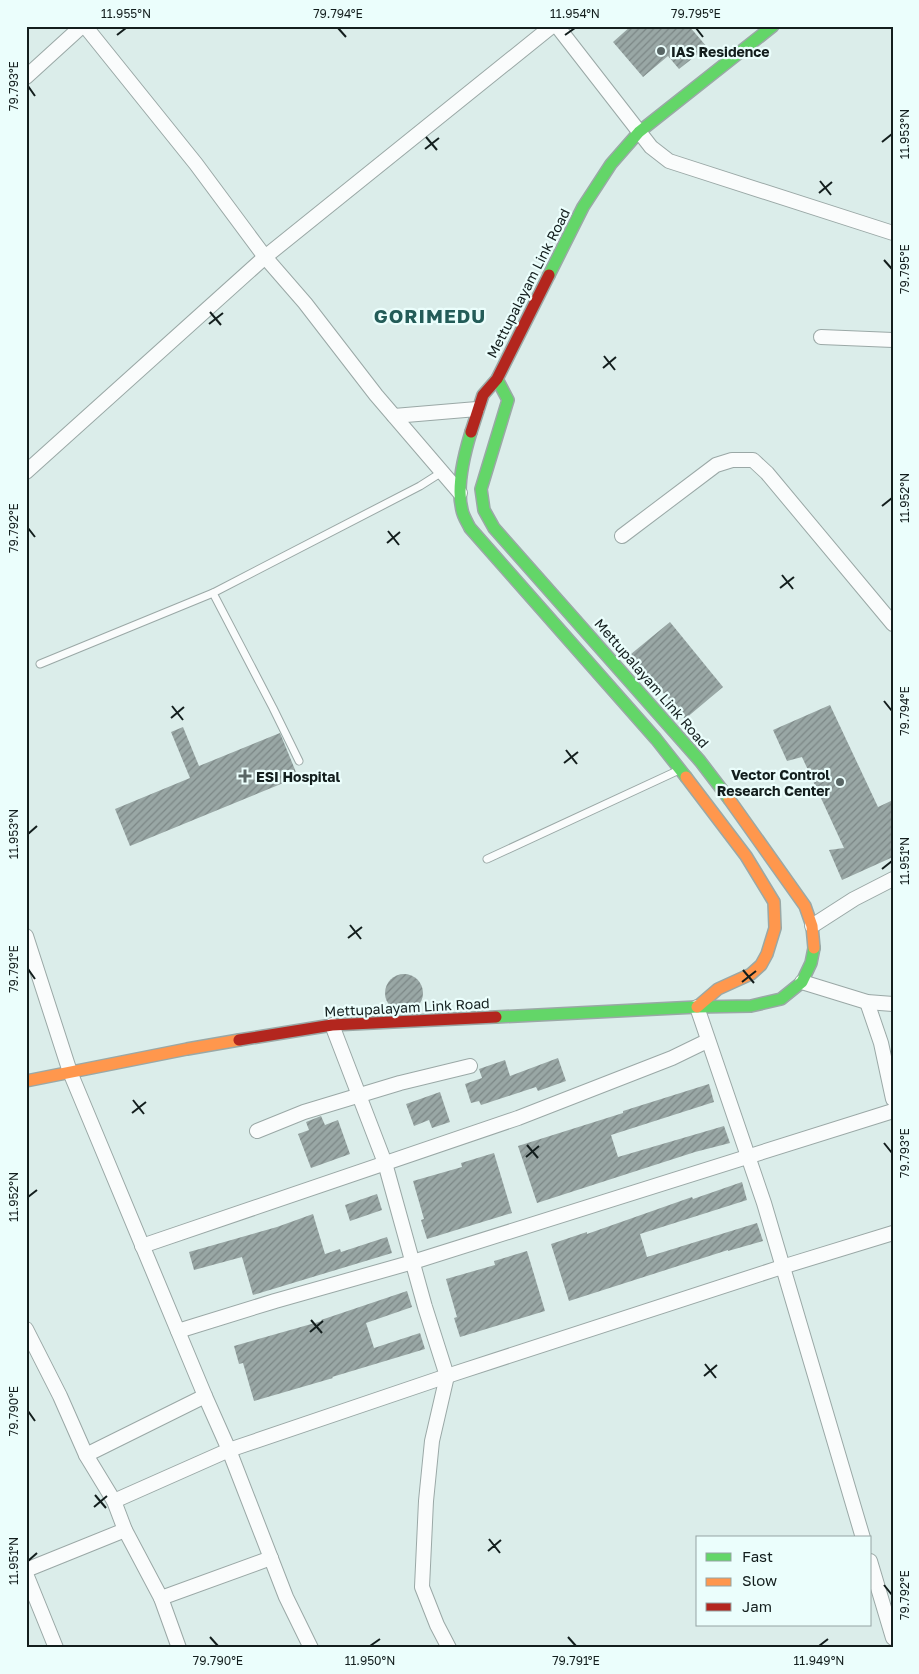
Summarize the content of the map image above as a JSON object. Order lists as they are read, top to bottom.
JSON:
{
  "streets": {
    "street": ["Mettupalayam Link Road"]
  },
  "districts": ["GORIMEDU"],
  "places": {
    "other": ["IAS Residence", "Vector Control Research Center"],
    "health": ["ESI Hospital"]
  },
  "legend": ["Fast", "Slow", "Jam"],
  "coordinates": [
    "11.955°N",
    "79.794°E",
    "11.954°N",
    "79.795°E",
    "79.793°E",
    "11.953°N",
    "11.952°N",
    "79.792°E",
    "11.951°N",
    "79.791°E",
    "79.790°E",
    "11.950°N",
    "11.949°N"
  ]
}
